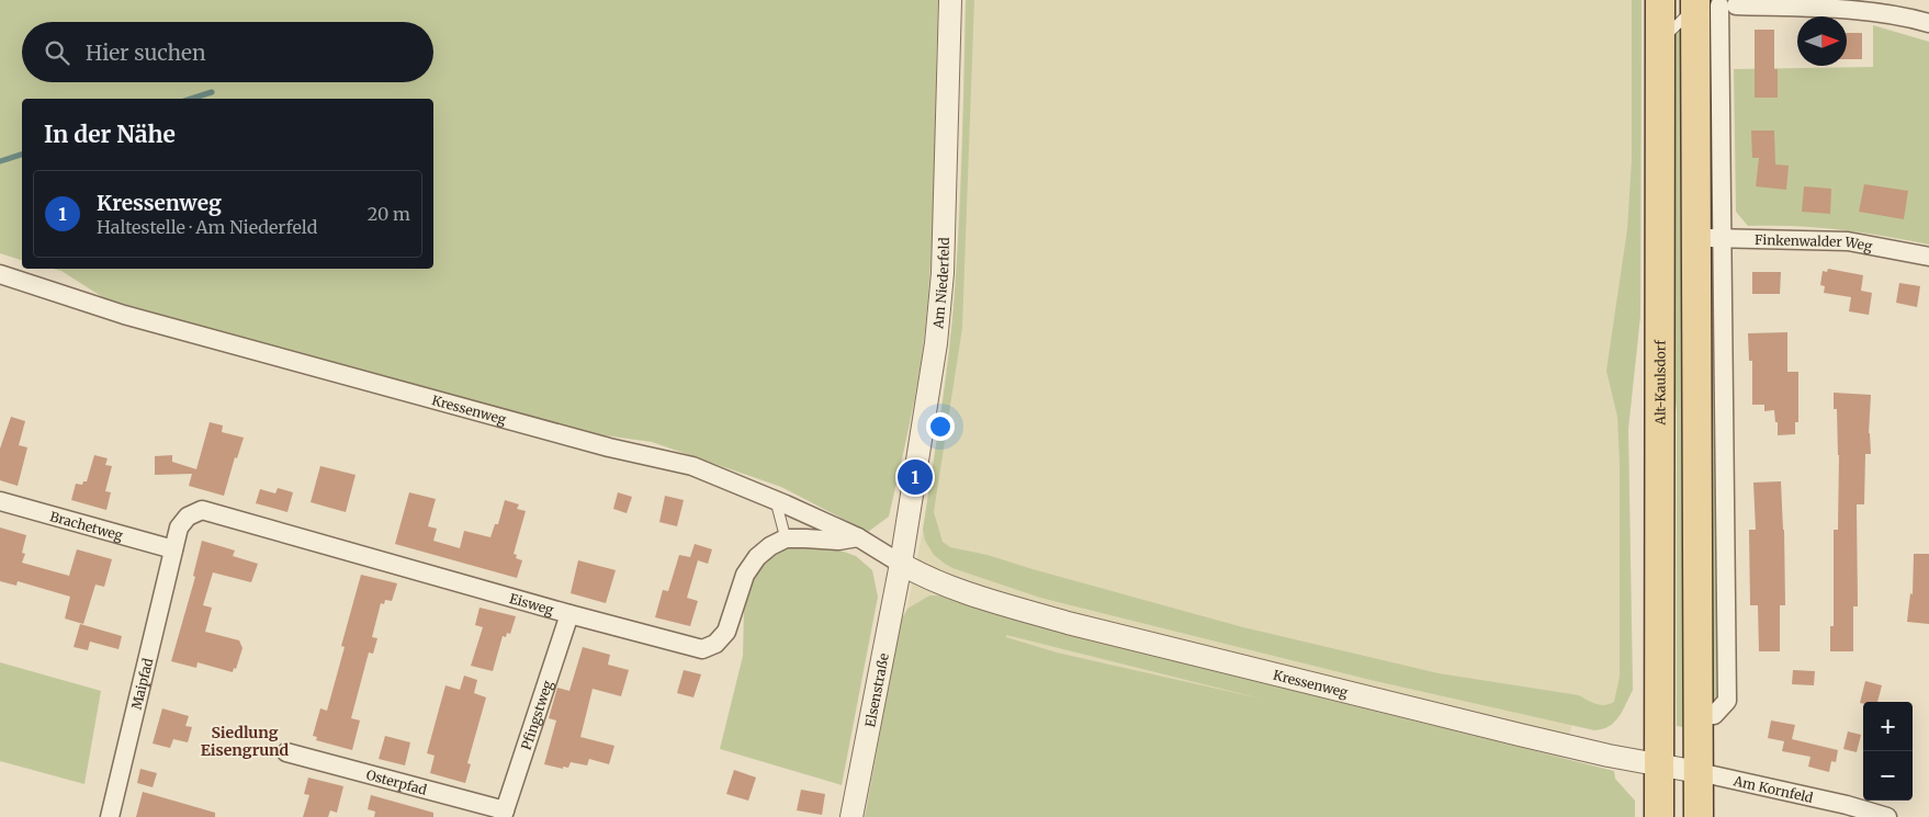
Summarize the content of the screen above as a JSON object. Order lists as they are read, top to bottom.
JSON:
{
  "streets": {
    "main road": ["Alt-Kaulsdorf"],
    "street": [
      "Finkenwalder Weg",
      "Am Niederfeld",
      "Kressenweg",
      "Brachetweg",
      "Eisweg",
      "Maipfad",
      "Elsenstraße",
      "Pfingstweg",
      "Osterpfad",
      "Am Kornfeld"
    ]
  },
  "crossings": [
    ["Am Niederfeld", "Kressenweg"],
    ["Am Niederfeld", "Elsenstraße"],
    ["Alt-Kaulsdorf", "Kressenweg"],
    ["Alt-Kaulsdorf", "Am Kornfeld"],
    ["Kressenweg", "Elsenstraße"],
    ["Kressenweg", "Am Kornfeld"],
    ["Brachetweg", "Eisweg"],
    ["Brachetweg", "Maipfad"],
    ["Eisweg", "Maipfad"],
    ["Eisweg", "Pfingstweg"],
    ["Pfingstweg", "Osterpfad"]
  ],
  "districts": ["Siedlung Eisengrund"],
  "north": "right",
  "page": {
    "search": "Hier suchen",
    "heading": "In der Nähe",
    "list": [
      {
        "mark": "1",
        "name": "Kressenweg",
        "note": "Haltestelle · Am Niederfeld",
        "value": "20 m"
      }
    ],
    "pins": "1",
    "map_buttons": ["+", "−"]
  }
}
